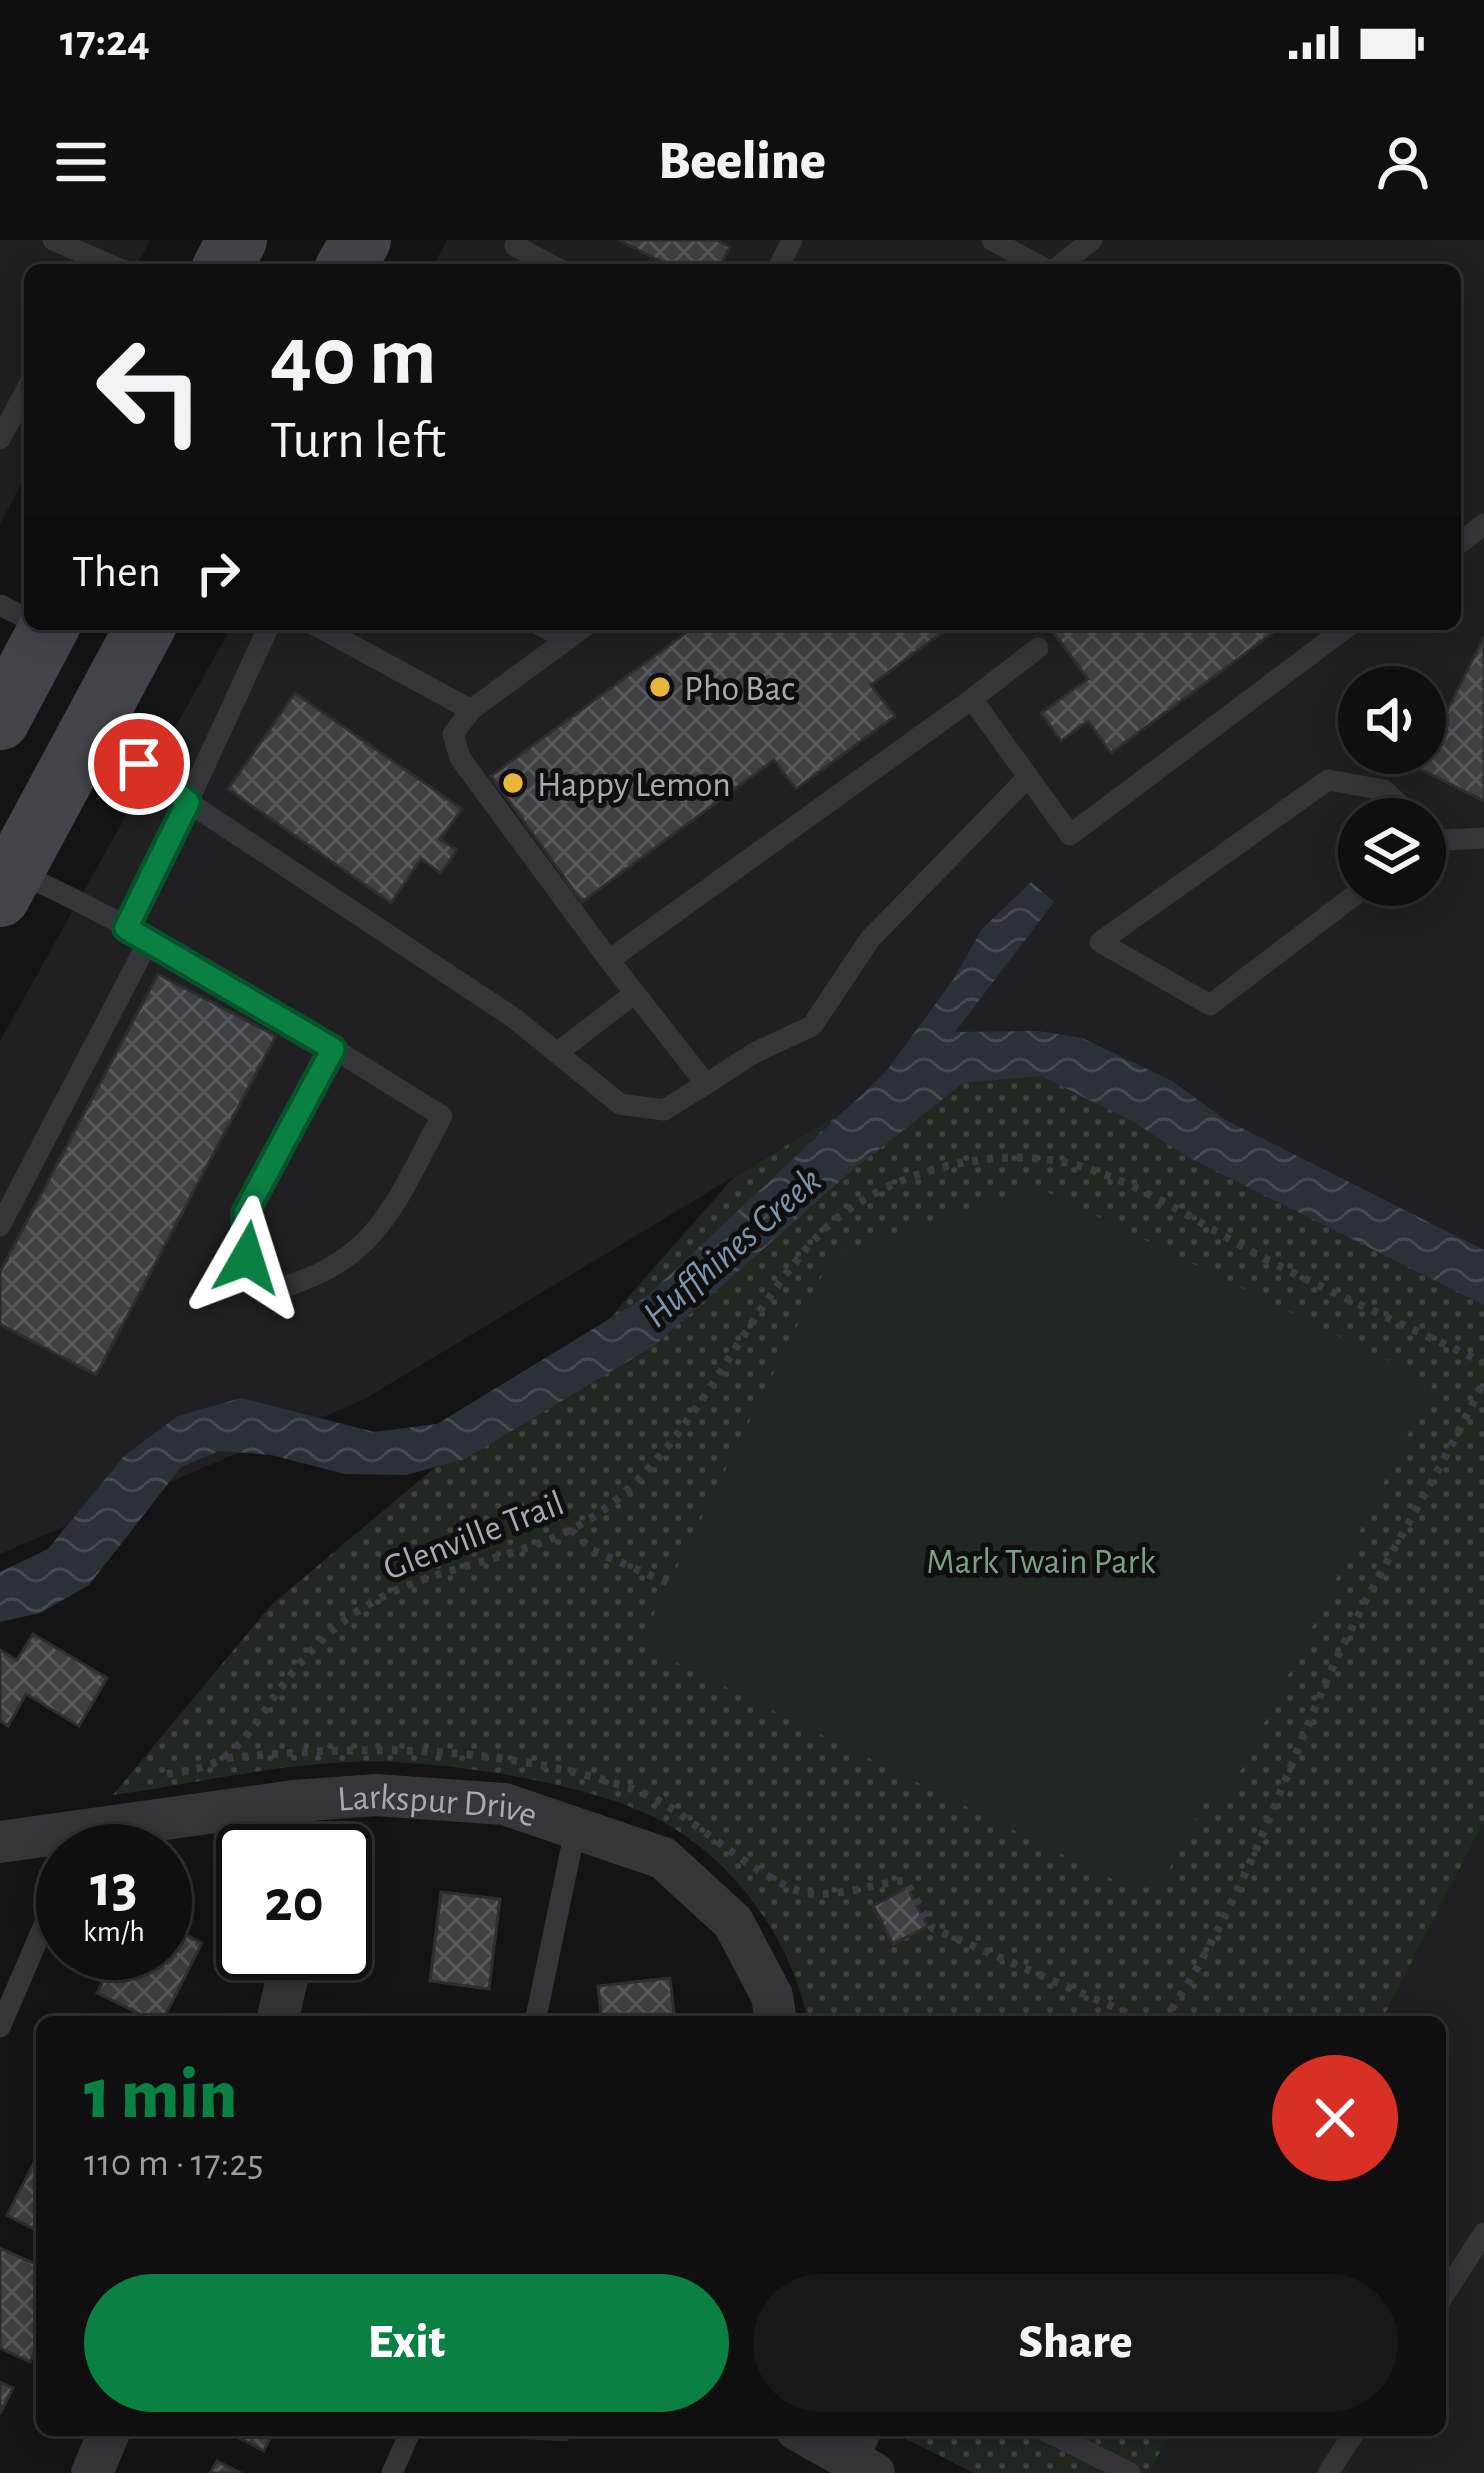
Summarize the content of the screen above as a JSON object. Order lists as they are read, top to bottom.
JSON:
{
  "streets": {
    "street": ["Larkspur Drive"],
    "path": ["Glenville Trail"]
  },
  "water": ["Huffhines Creek"],
  "parks": ["Mark Twain Park"],
  "places": ["Pho Bac", "Happy Lemon"],
  "page": {
    "status": "17:24",
    "header": "Beeline",
    "turn": ["40 m", "Turn left"],
    "then": "Then",
    "speed": "13 km/h",
    "limit": "20",
    "heading": ["1 min", "110 m · 17:25"],
    "buttons": ["Exit", "Share"]
  }
}
